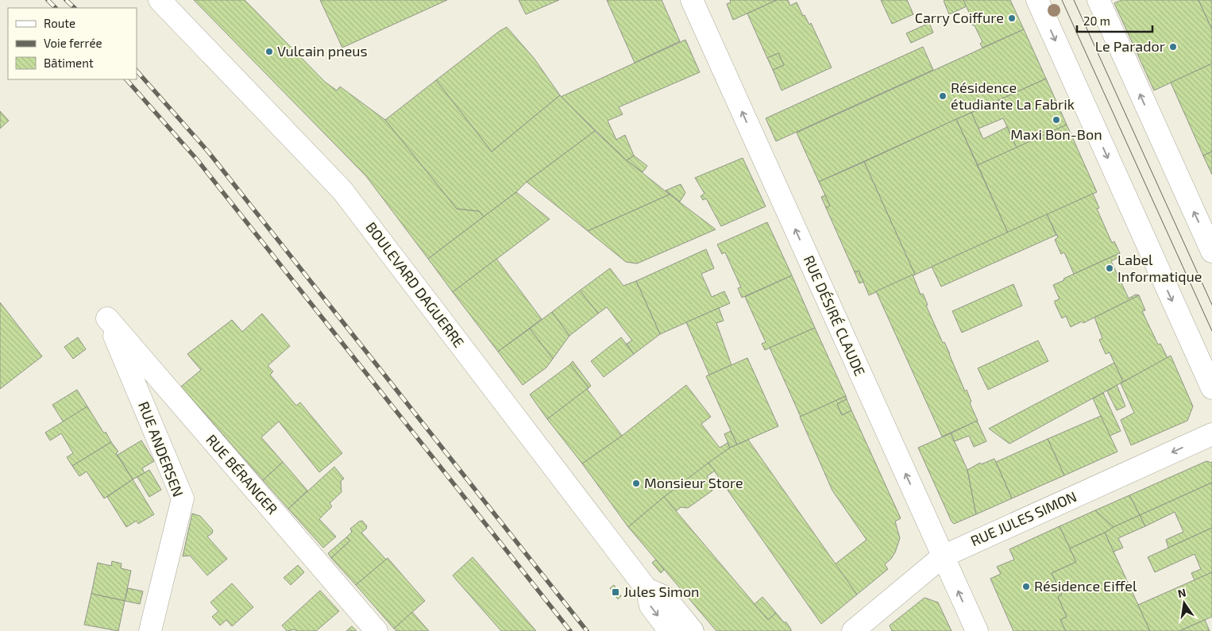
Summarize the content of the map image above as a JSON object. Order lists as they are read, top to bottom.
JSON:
{
  "streets": {
    "street": [
      "BOULEVARD DAGUERRE",
      "RUE DÉSIRÉ CLAUDE",
      "RUE ANDERSEN",
      "RUE BÉRANGER",
      "RUE JULES SIMON"
    ]
  },
  "crossings": [
    ["RUE DÉSIRÉ CLAUDE", "RUE JULES SIMON"],
    ["RUE ANDERSEN", "RUE BÉRANGER"]
  ],
  "one_way": ["RUE DÉSIRÉ CLAUDE", "RUE JULES SIMON"],
  "places": {
    "other": [
      "Carry Coiffure",
      "Le Parador",
      "Vulcain pneus",
      "Résidence étudiante La Fabrik",
      "Maxi Bon-Bon",
      "Label Informatique",
      "Monsieur Store",
      "Résidence Eiffel"
    ],
    "transit": ["Jules Simon"]
  },
  "legend": ["Route", "Voie ferrée", "Bâtiment"],
  "scale_bar": "20 m",
  "north": "top"
}
